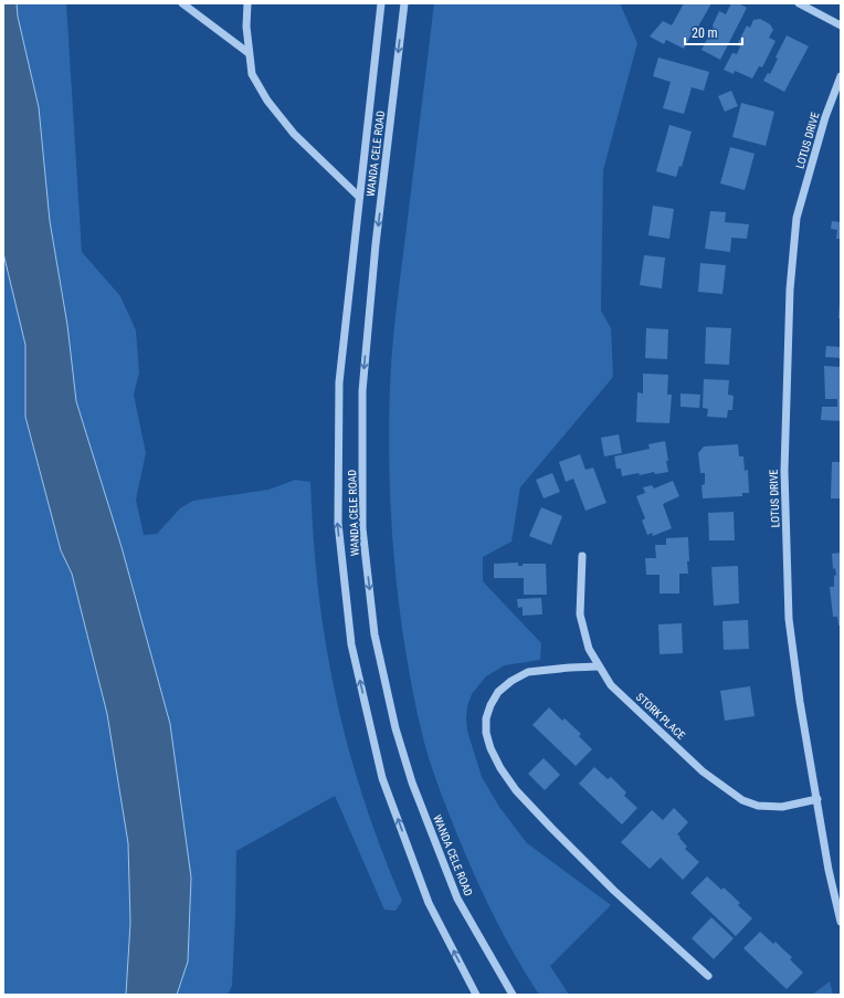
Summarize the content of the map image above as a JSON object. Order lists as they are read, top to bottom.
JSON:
{
  "streets": {
    "street": ["LOTUS DRIVE", "WANDA CELE ROAD", "STORK PLACE"]
  },
  "crossings": [
    ["LOTUS DRIVE", "STORK PLACE"]
  ],
  "scale_bar": "20 m"
}
